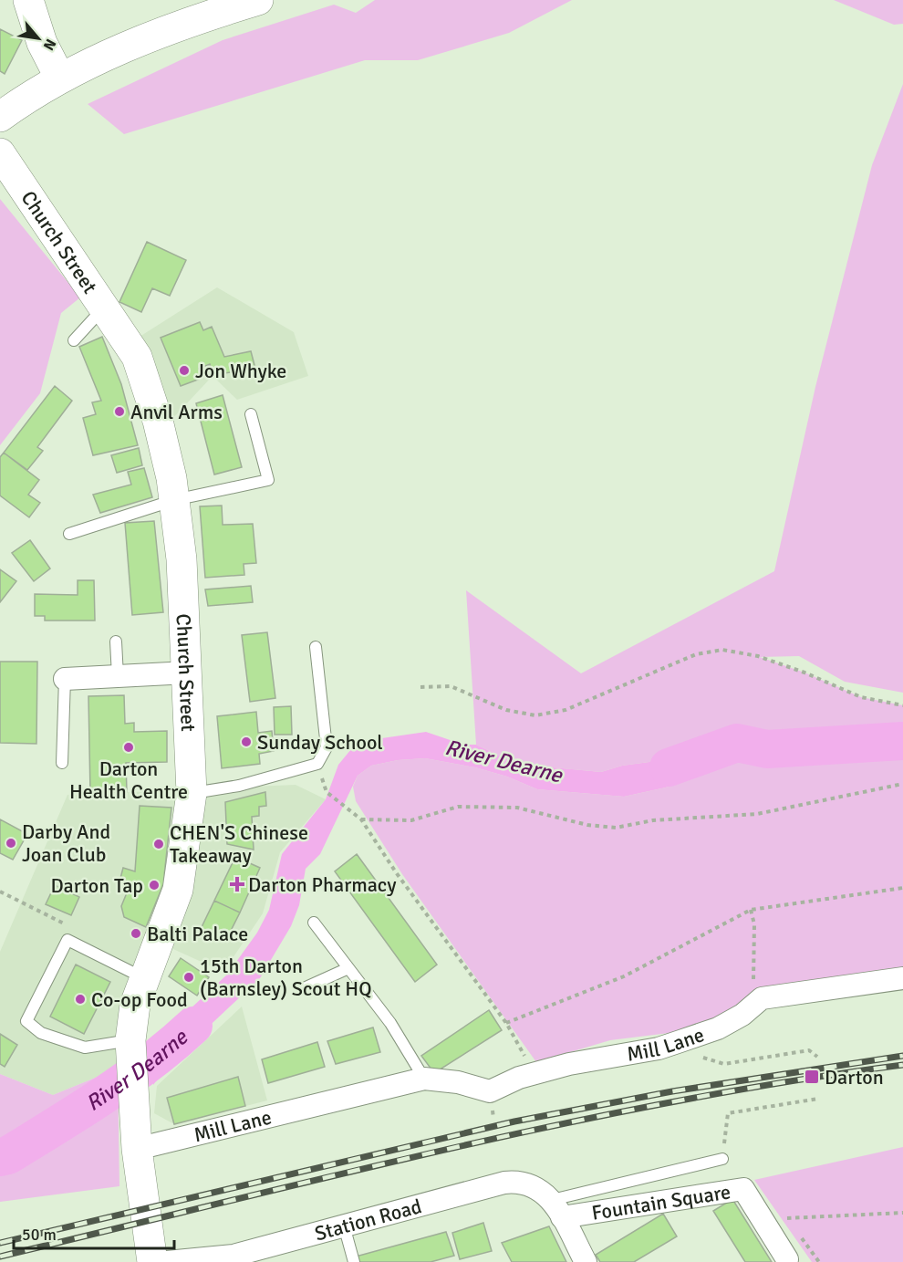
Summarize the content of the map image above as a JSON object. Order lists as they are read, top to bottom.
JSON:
{
  "streets": {
    "main road": ["Church Street"],
    "street": ["Mill Lane", "Fountain Square", "Station Road"]
  },
  "crossings": [
    ["Church Street", "Mill Lane"],
    ["Fountain Square", "Station Road"]
  ],
  "water": ["River Dearne"],
  "places": {
    "other": [
      "Jon Whyke",
      "Anvil Arms",
      "Sunday School",
      "Darton Health Centre",
      "Darby And Joan Club",
      "CHEN'S Chinese Takeaway",
      "Darton Tap",
      "Balti Palace",
      "15th Darton (Barnsley) Scout HQ",
      "Co-op Food"
    ],
    "health": ["Darton Pharmacy"],
    "transit": ["Darton"]
  },
  "scale_bar": "50 m",
  "north": "bottom right"
}
